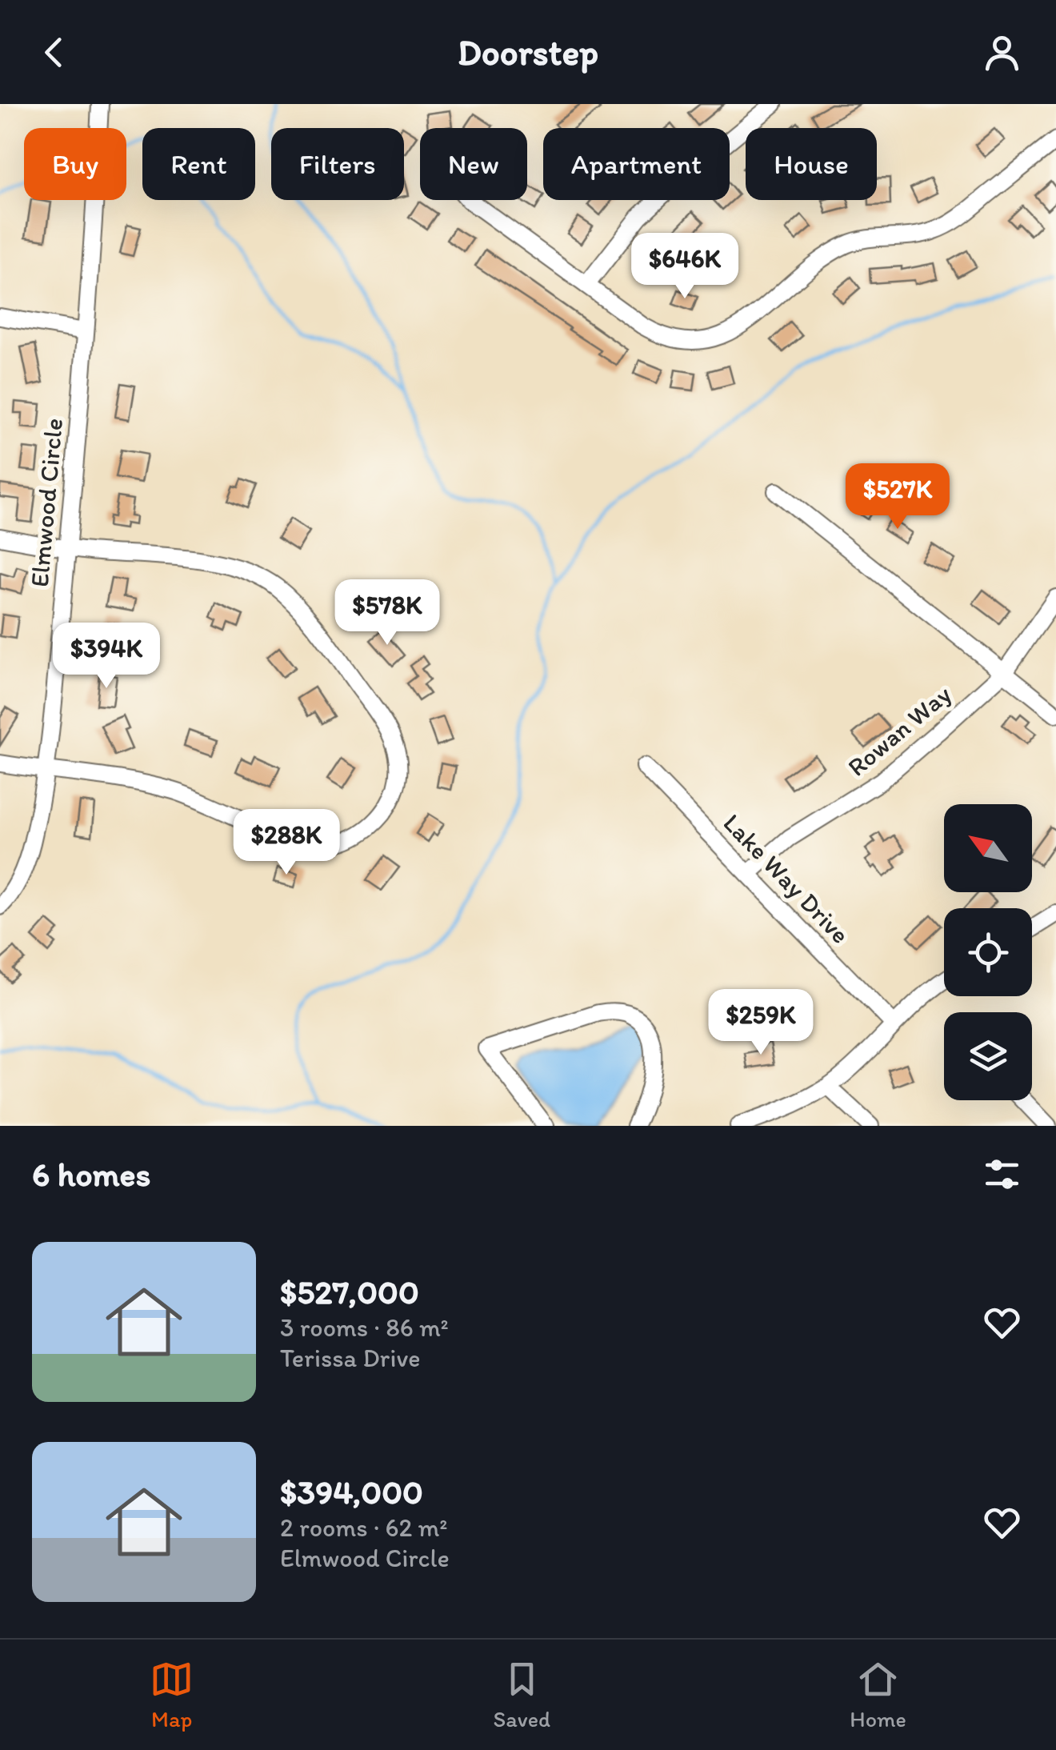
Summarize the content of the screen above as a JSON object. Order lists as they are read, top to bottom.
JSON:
{
  "streets": {
    "street": ["Elmwood Circle", "Rowan Way", "Lake Way Drive"]
  },
  "crossings": [
    ["Rowan Way", "Lake Way Drive"]
  ],
  "north": "top left",
  "page": {
    "header": "Doorstep",
    "chip": [
      "Buy",
      "Rent",
      "Filters",
      "New",
      "Apartment",
      "House"
    ],
    "price": [
      "$646K",
      "$527K",
      "$578K",
      "$394K",
      "$288K",
      "$259K"
    ],
    "heading": "6 homes",
    "list": [
      {
        "name": "$527,000",
        "note": "3 rooms · 86 m² · Terissa Drive"
      },
      {
        "name": "$394,000",
        "note": "2 rooms · 62 m² · Elmwood Circle"
      }
    ],
    "tabs": ["Map", "Saved", "Home"]
  }
}
